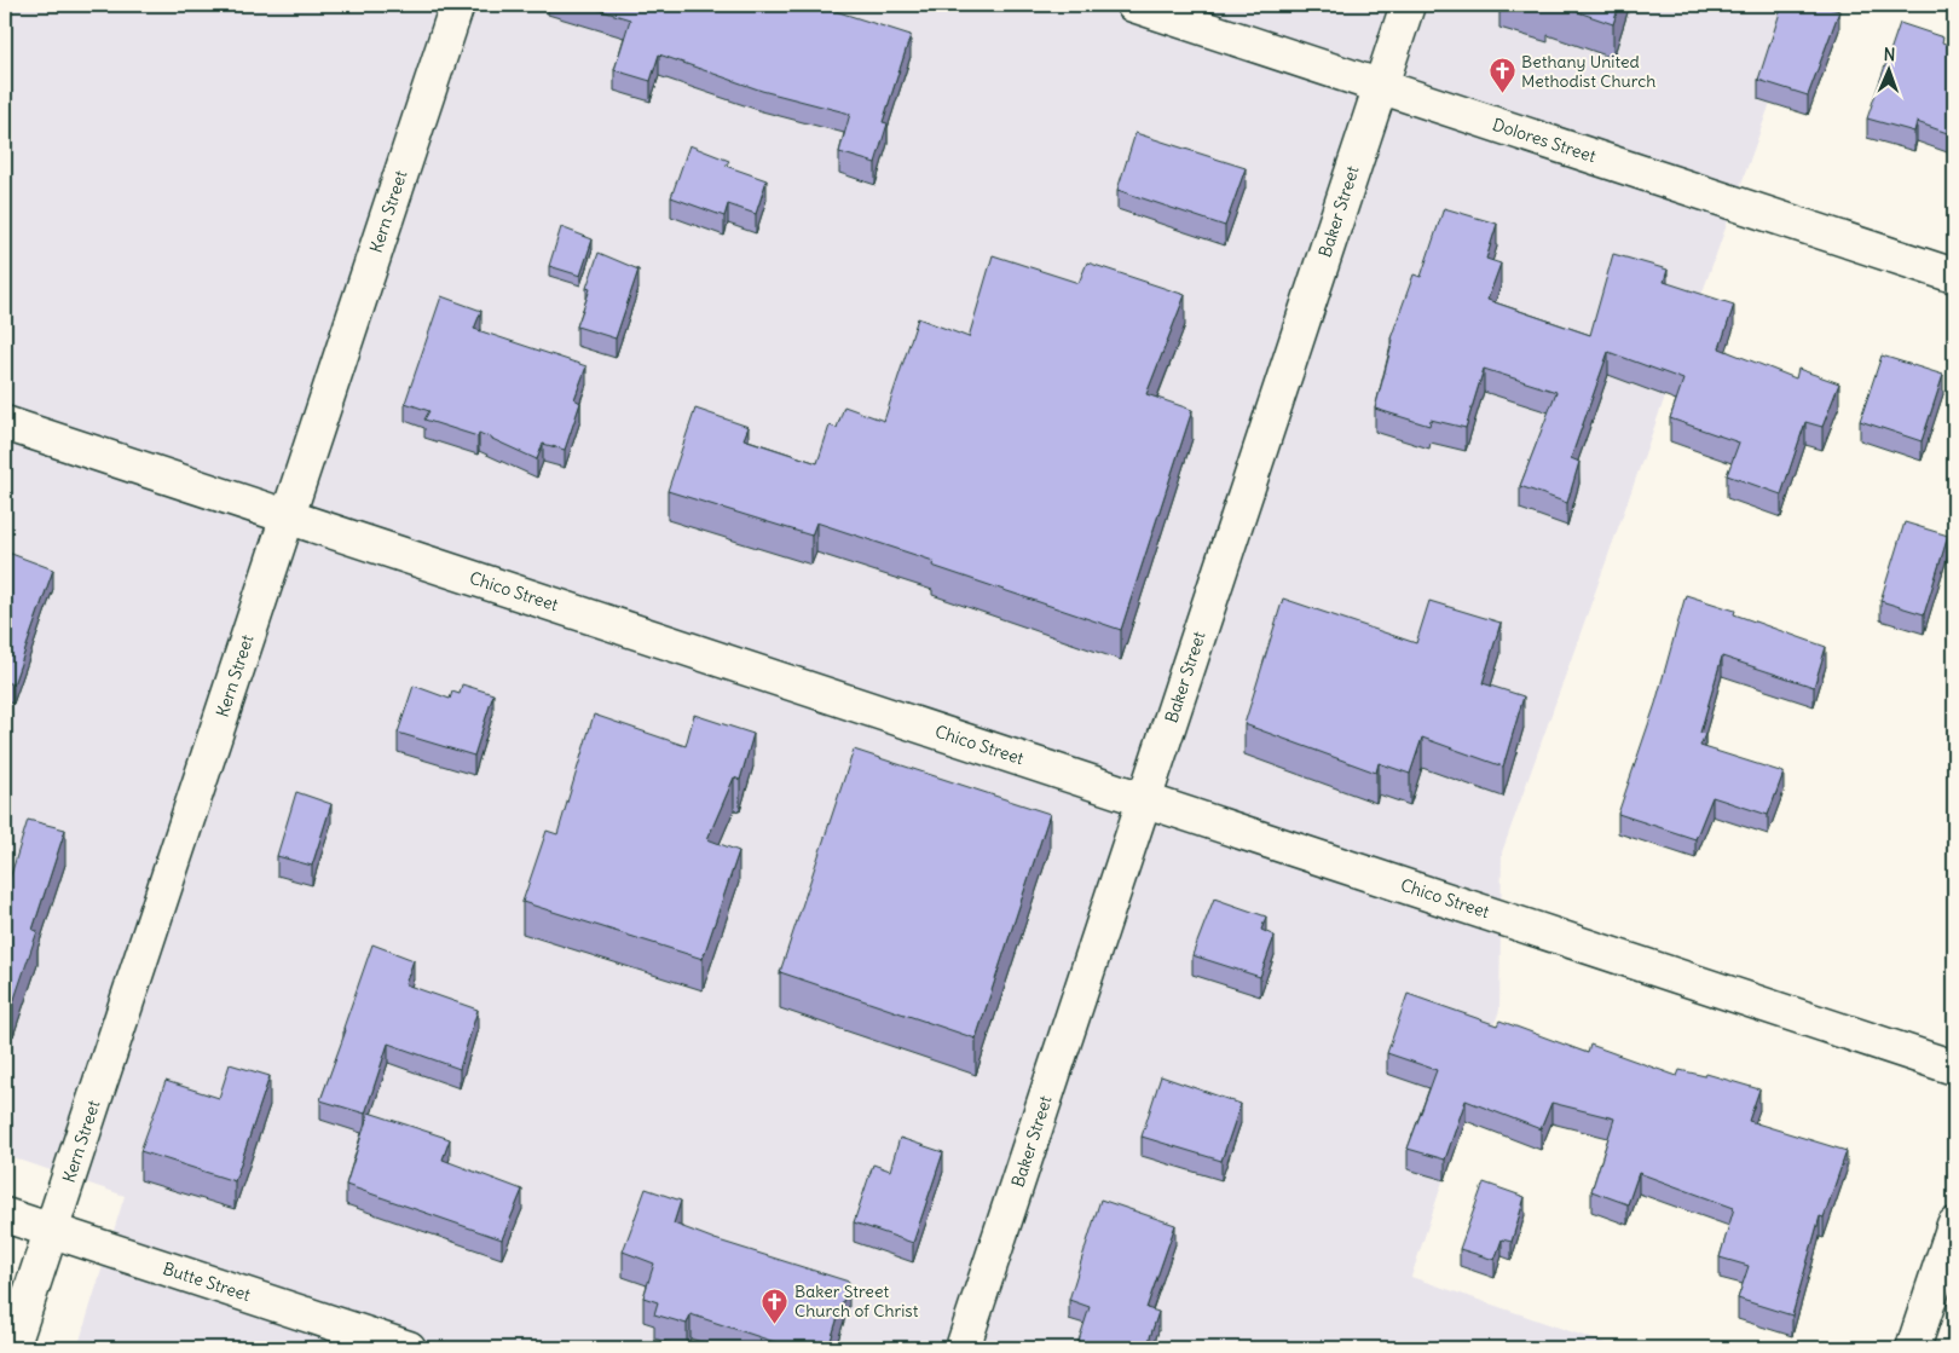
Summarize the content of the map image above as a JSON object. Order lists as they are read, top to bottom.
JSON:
{
  "streets": {
    "street": [
      "Dolores Street",
      "Kern Street",
      "Baker Street",
      "Chico Street",
      "Butte Street"
    ]
  },
  "crossings": [
    ["Dolores Street", "Baker Street"],
    ["Kern Street", "Chico Street"],
    ["Kern Street", "Butte Street"],
    ["Baker Street", "Chico Street"]
  ],
  "places": {
    "church": ["Bethany United Methodist Church", "Baker Street Church of Christ"]
  },
  "north": "top"
}
